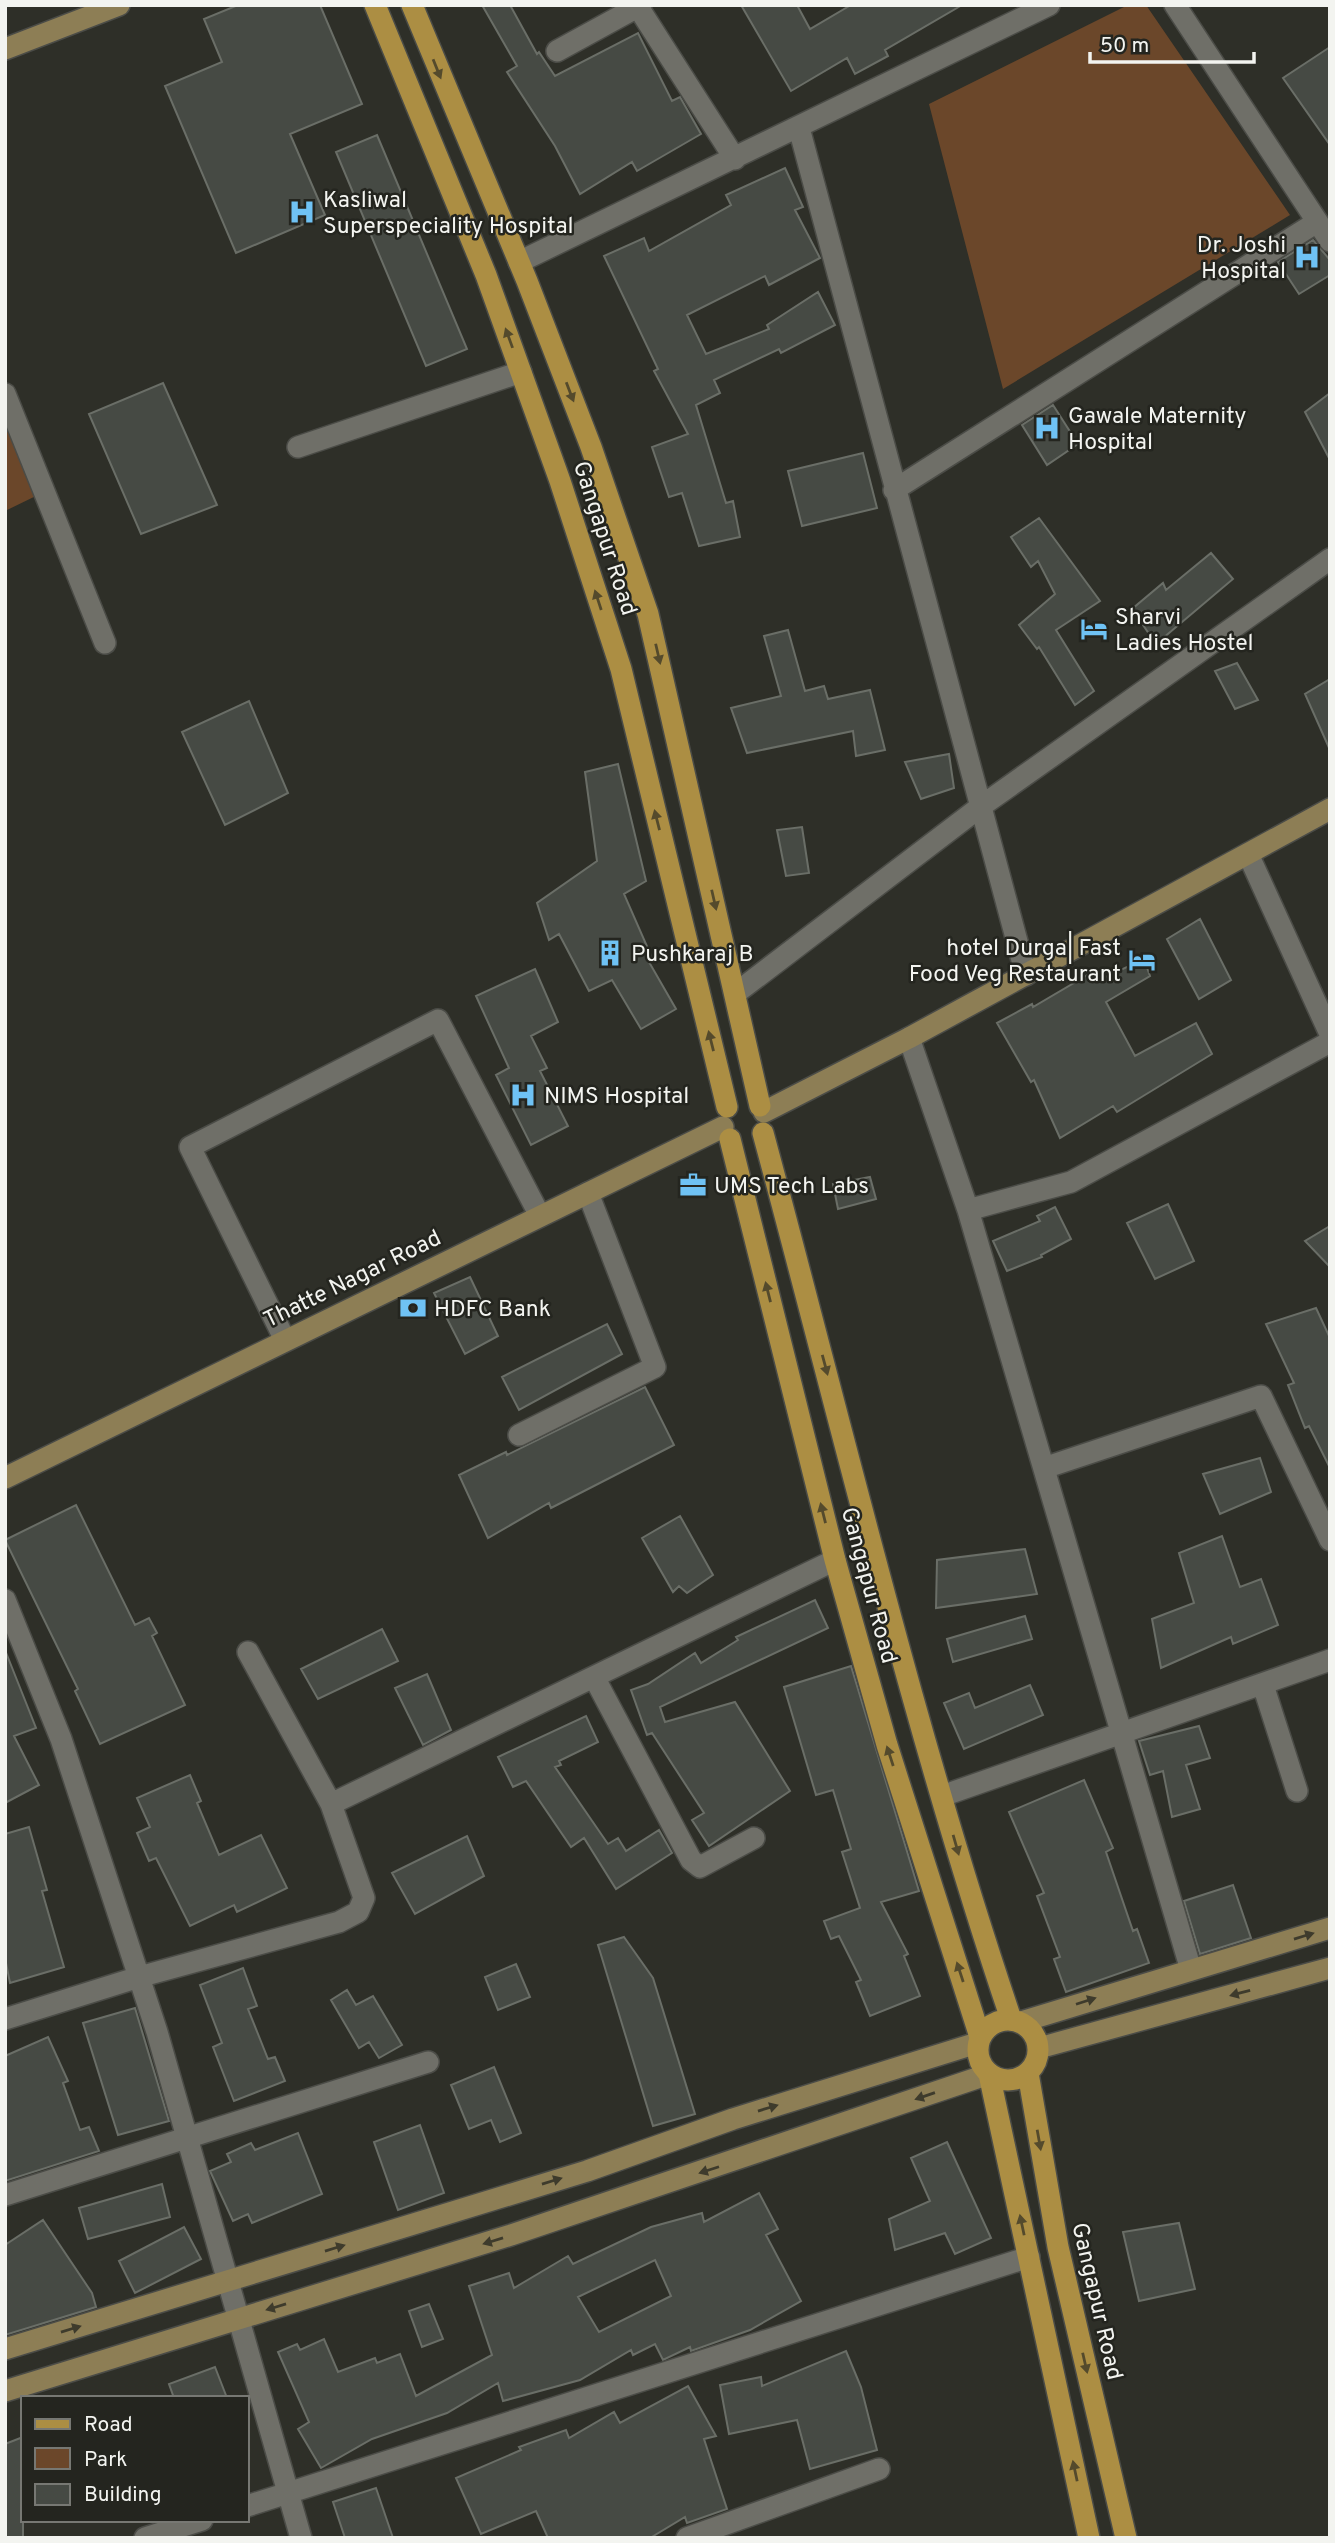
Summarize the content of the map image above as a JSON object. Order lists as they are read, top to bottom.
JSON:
{
  "streets": {
    "main road": ["Gangapur Road"],
    "street": ["Thatte Nagar Road"]
  },
  "crossings": [
    ["Gangapur Road", "Thatte Nagar Road"]
  ],
  "places": {
    "hospital": [
      "Kasliwal Superspeciality Hospital",
      "Dr. Joshi Hospital",
      "Gawale Maternity Hospital",
      "NIMS Hospital"
    ],
    "hotel": ["Sharvi Ladies Hostel", "hotel Durga| Fast Food Veg Restaurant"],
    "building": ["Pushkaraj B"],
    "office": ["UMS Tech Labs"],
    "bank": ["HDFC Bank"]
  },
  "legend": ["Road", "Park", "Building"],
  "scale_bar": "50 m"
}
